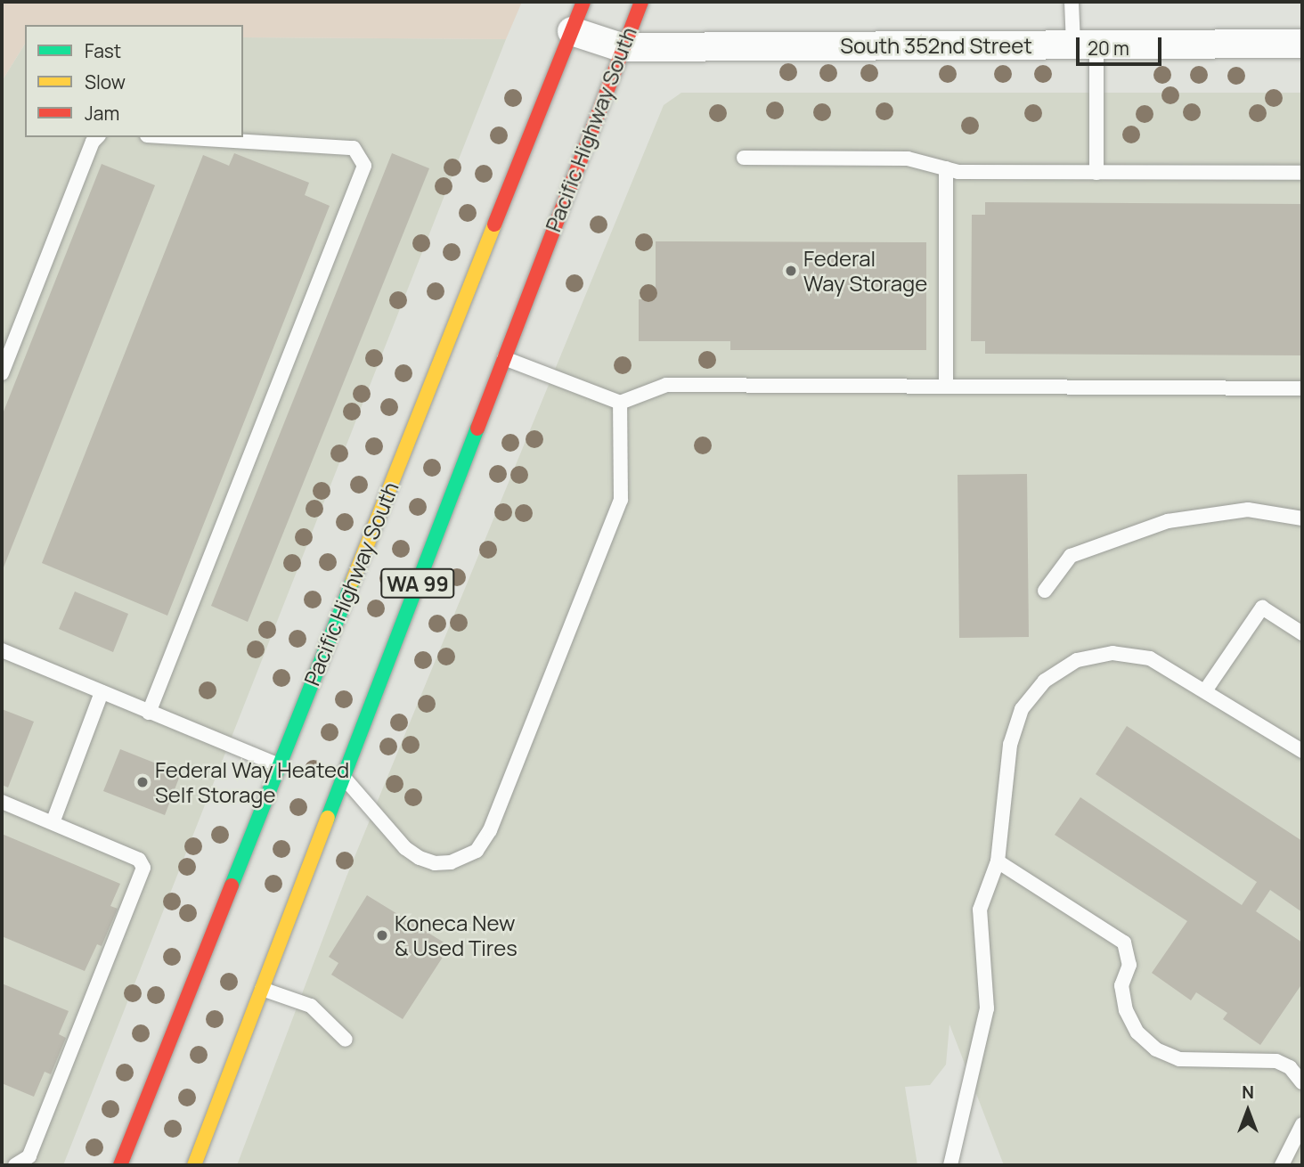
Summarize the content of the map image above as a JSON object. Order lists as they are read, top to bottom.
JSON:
{
  "streets": {
    "main road": ["Pacific Highway South", "WA 99"],
    "street": ["South 352nd Street"]
  },
  "crossings": [
    ["South 352nd Street", "Pacific Highway South"]
  ],
  "places": ["Federal Way Storage", "Federal Way Heated Self Storage", "Koneca New & Used Tires"],
  "legend": ["Fast", "Slow", "Jam"],
  "scale_bar": "20 m",
  "north": "top"
}
